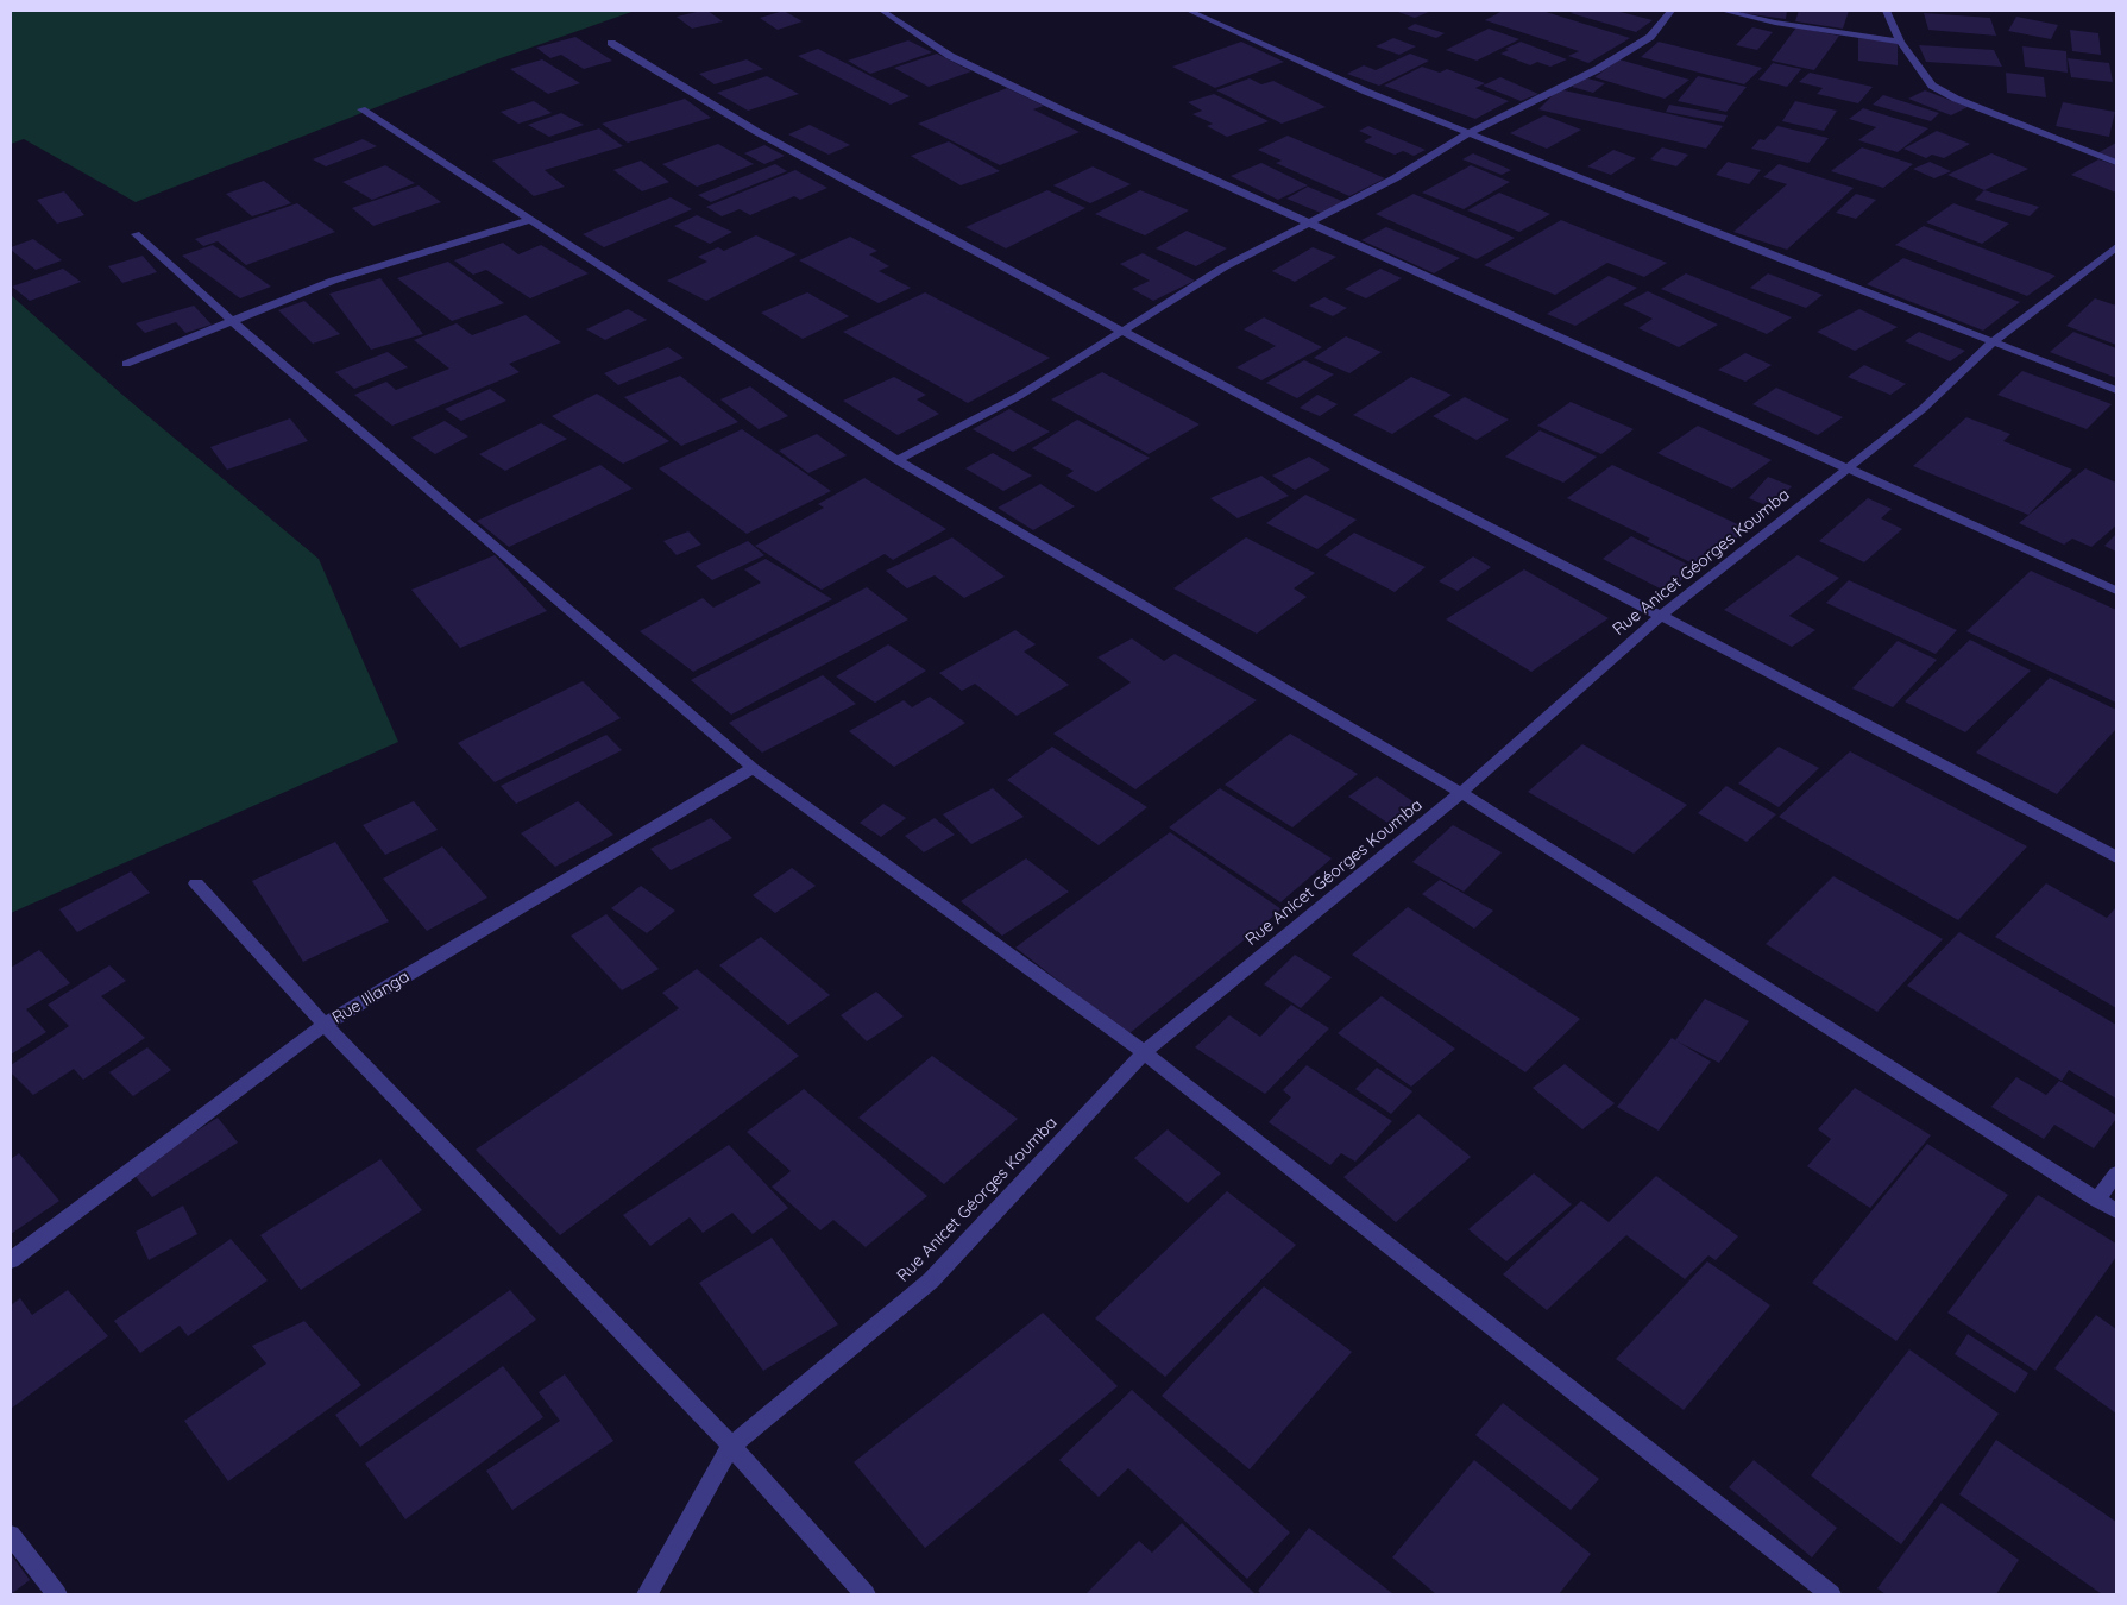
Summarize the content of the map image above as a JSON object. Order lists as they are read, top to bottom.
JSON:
{
  "streets": {
    "street": ["Rue Anicet Géorges Koumba", "Rue Illanga"]
  }
}
